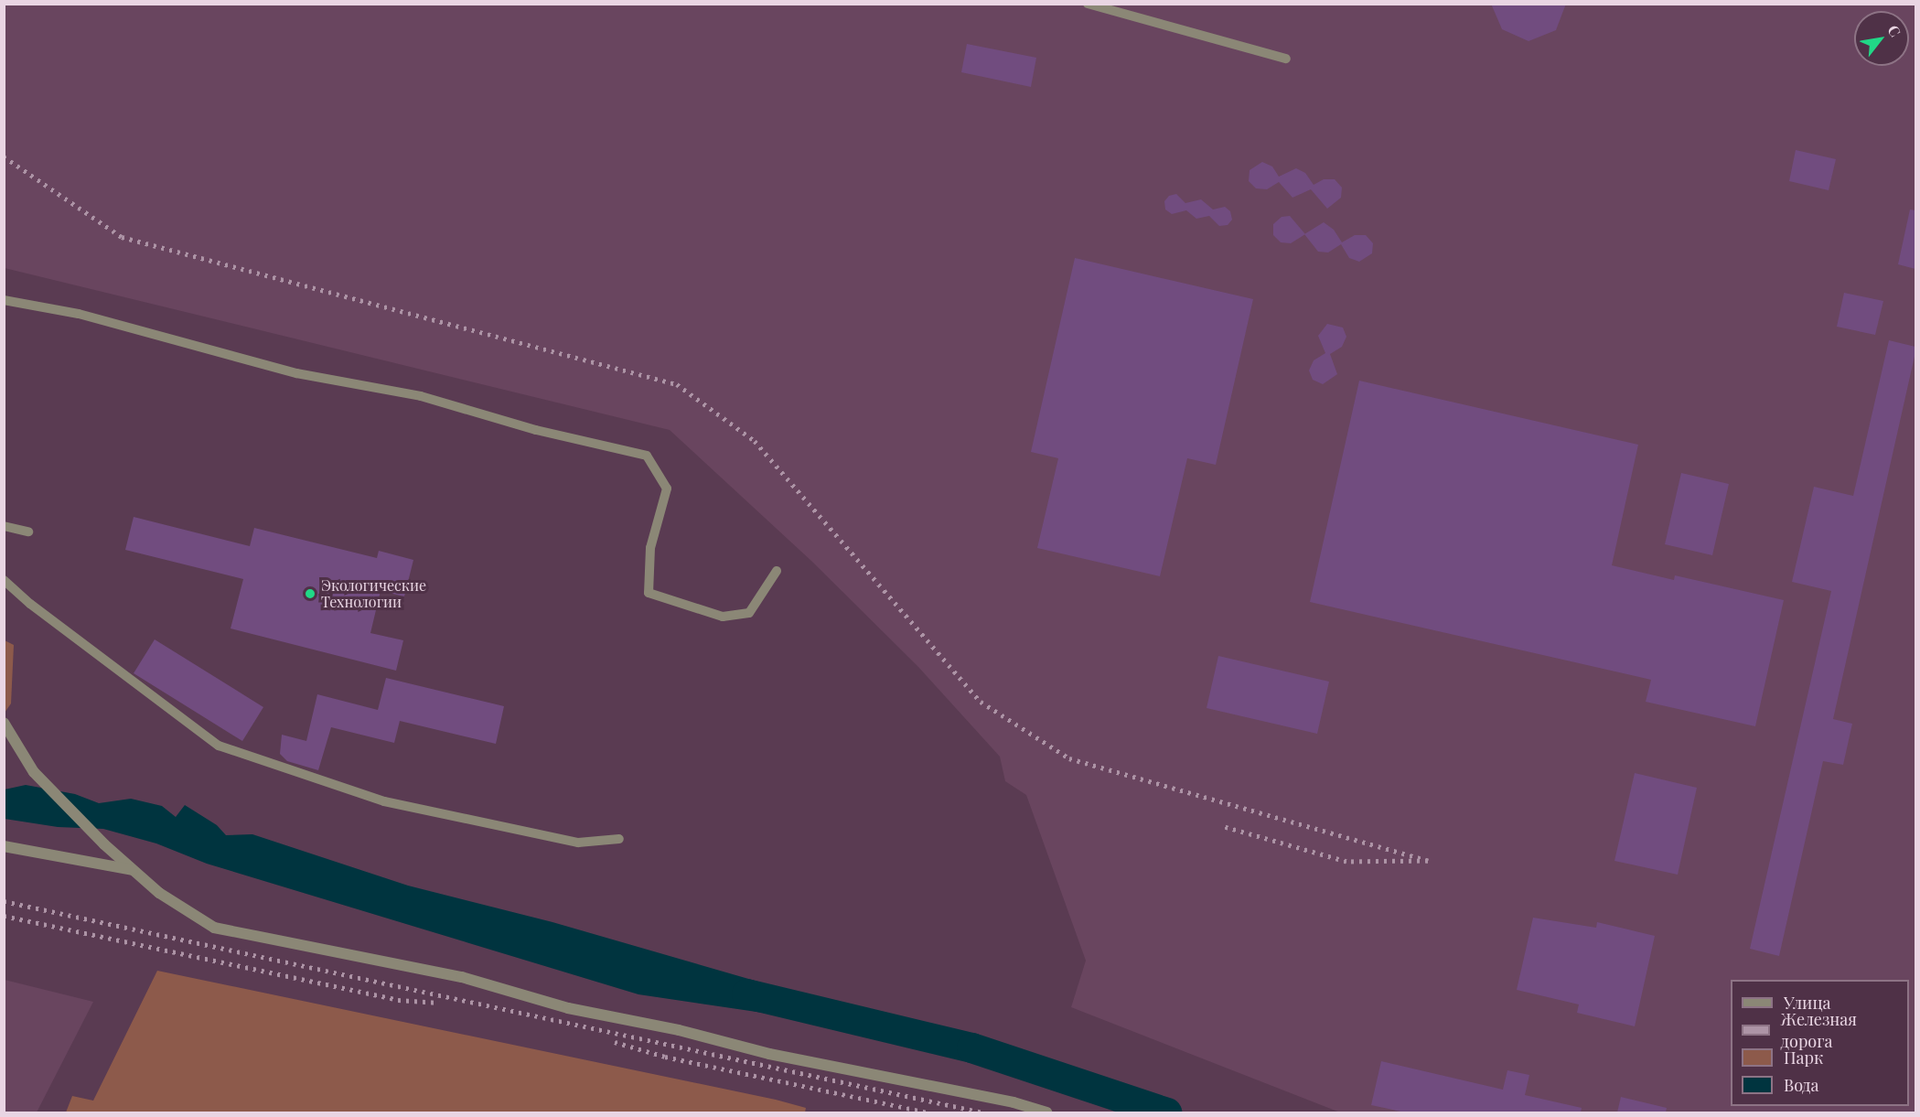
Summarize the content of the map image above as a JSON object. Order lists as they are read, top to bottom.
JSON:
{
  "places": ["Экологические Технологии"],
  "legend": [
    "Улица",
    "Железная дорога",
    "Парк",
    "Вода"
  ],
  "north": "top right"
}
